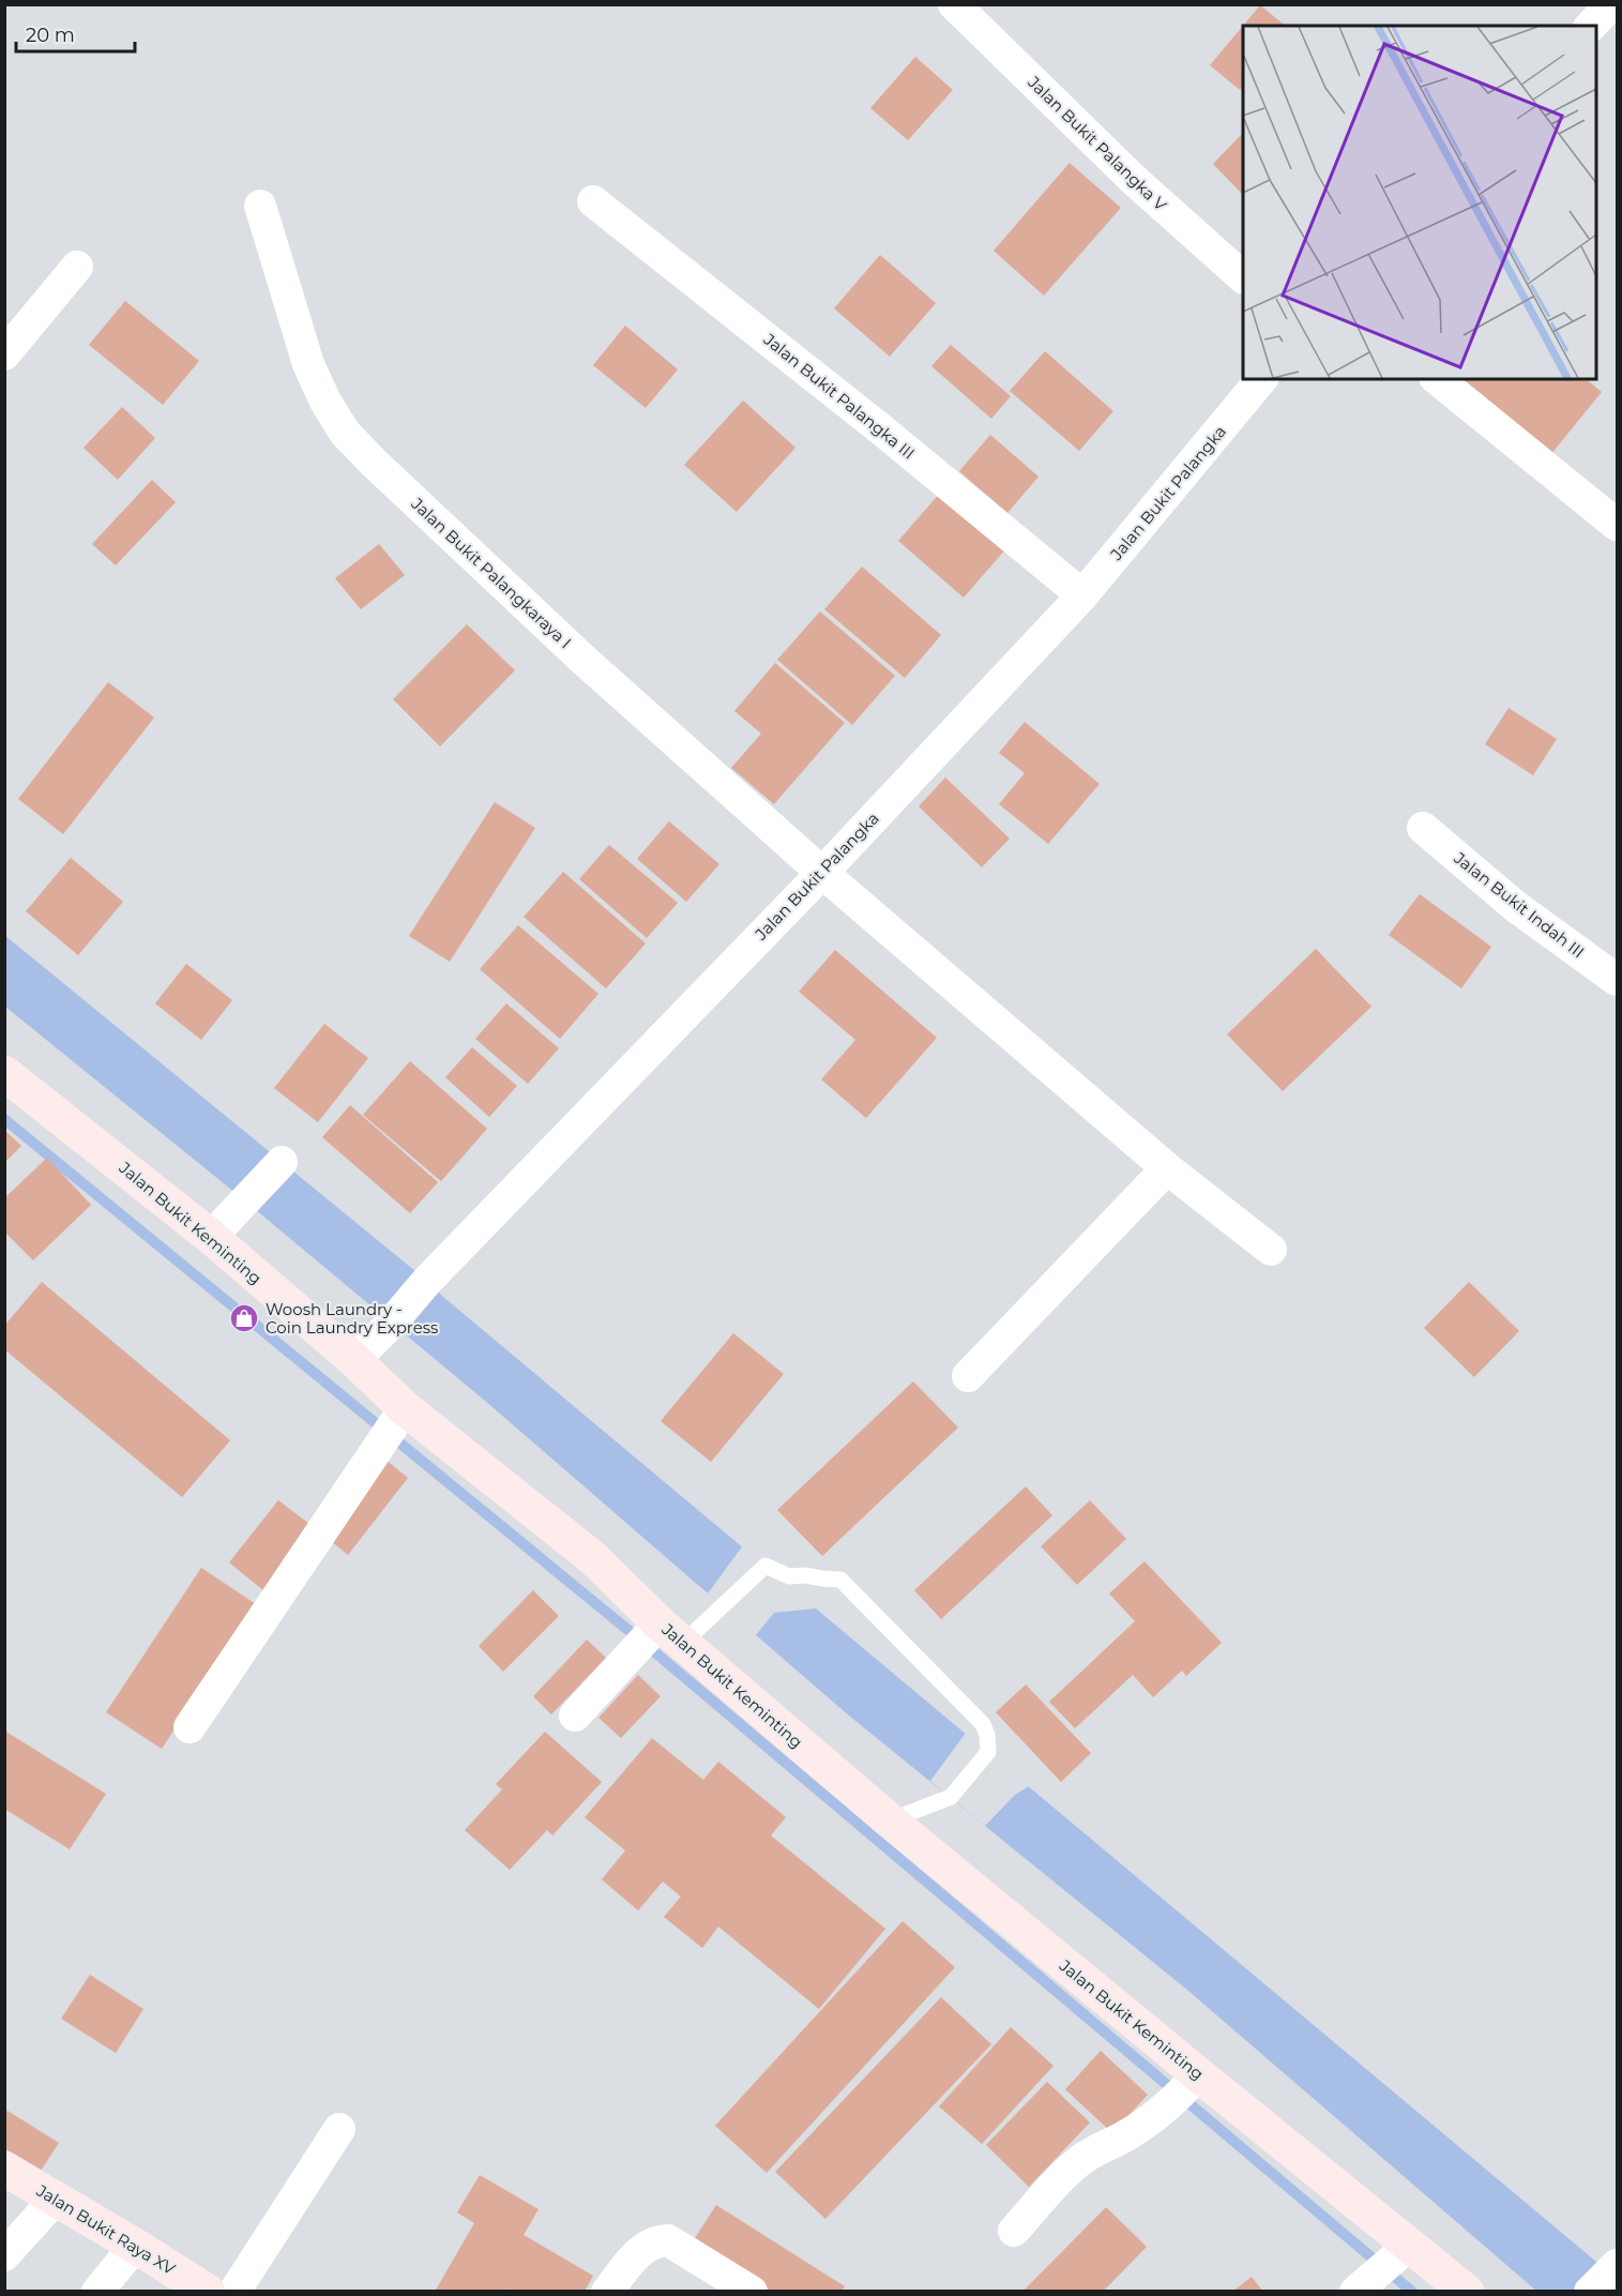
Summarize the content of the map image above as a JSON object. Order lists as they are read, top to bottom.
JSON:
{
  "streets": {
    "main road": ["Jalan Bukit Keminting", "Jalan Bukit Raya XV"],
    "street": [
      "Jalan Bukit Palangka V",
      "Jalan Bukit Palangka III",
      "Jalan Bukit Palangka",
      "Jalan Bukit Palangkaraya I",
      "Jalan Bukit Indah III"
    ]
  },
  "crossings": [
    ["Jalan Bukit Palangka III", "Jalan Bukit Palangka"],
    ["Jalan Bukit Palangka", "Jalan Bukit Palangkaraya I"],
    ["Jalan Bukit Palangka", "Jalan Bukit Keminting"]
  ],
  "places": {
    "shop": ["Woosh Laundry - Coin Laundry Express"]
  },
  "scale_bar": "20 m"
}
